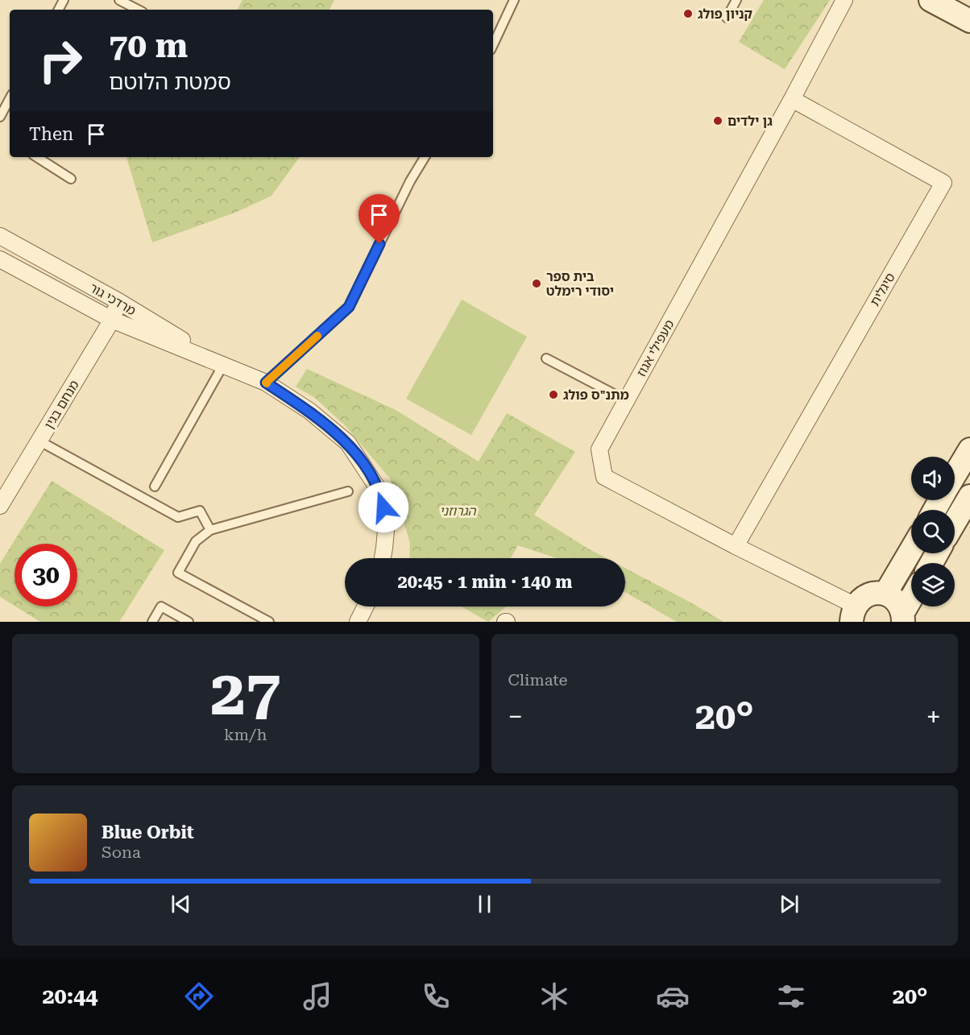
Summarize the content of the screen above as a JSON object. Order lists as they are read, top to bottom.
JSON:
{
  "streets": {
    "street": [
      "סיגלית",
      "מרדכי גור",
      "מעפילי אגוז",
      "מנחם בגין"
    ]
  },
  "crossings": [
    ["סיגלית", "מעפילי אגוז"],
    ["מרדכי גור", "מנחם בגין"]
  ],
  "parks": ["הגרוזני"],
  "places": [
    "קניון פולג",
    "גן ילדים",
    "בית ספר יסודי רימלט",
    "מתנ\"ס פולג"
  ],
  "page": {
    "turn": ["70 m", "סמטת הלוטם"],
    "then": "Then",
    "limit": "30",
    "trip": "20:45 · 1 min · 140 m",
    "tile": [
      ["27", "km/h"],
      "Climate"
    ],
    "heat": ["−", "20°", "+"],
    "song": ["Blue Orbit", "Sona"],
    "tabs": ["20:44", "20°"]
  }
}
